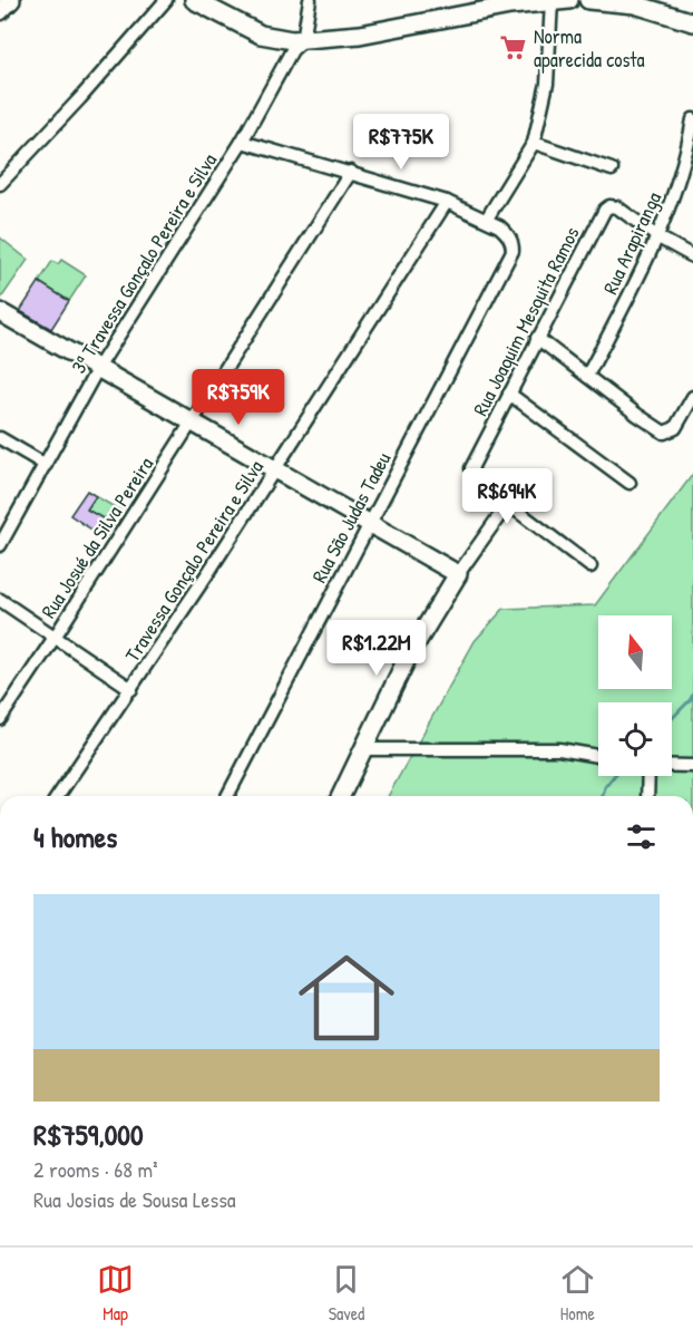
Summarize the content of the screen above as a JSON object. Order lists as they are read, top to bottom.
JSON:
{
  "streets": {
    "street": [
      "Rua Arapiranga",
      "3ª Travessa Gonçalo Pereira e Silva",
      "Rua Joaquim Mesquita Ramos",
      "Rua São Judas Tadeu",
      "Rua Josué da Silva Pereira",
      "Travessa Gonçalo Pereira e Silva"
    ]
  },
  "crossings": [
    ["Rua Arapiranga", "Rua Joaquim Mesquita Ramos"]
  ],
  "places": {
    "supermarket": ["Norma aparecida costa"]
  },
  "north": "top",
  "page": {
    "price": [
      "R$775K",
      "R$759K",
      "R$694K",
      "R$1.22M"
    ],
    "heading": "4 homes",
    "list": [
      {
        "name": "R$759,000",
        "note": "2 rooms · 68 m² · Rua Josias de Sousa Lessa"
      }
    ],
    "tabs": ["Map", "Saved", "Home"]
  }
}
